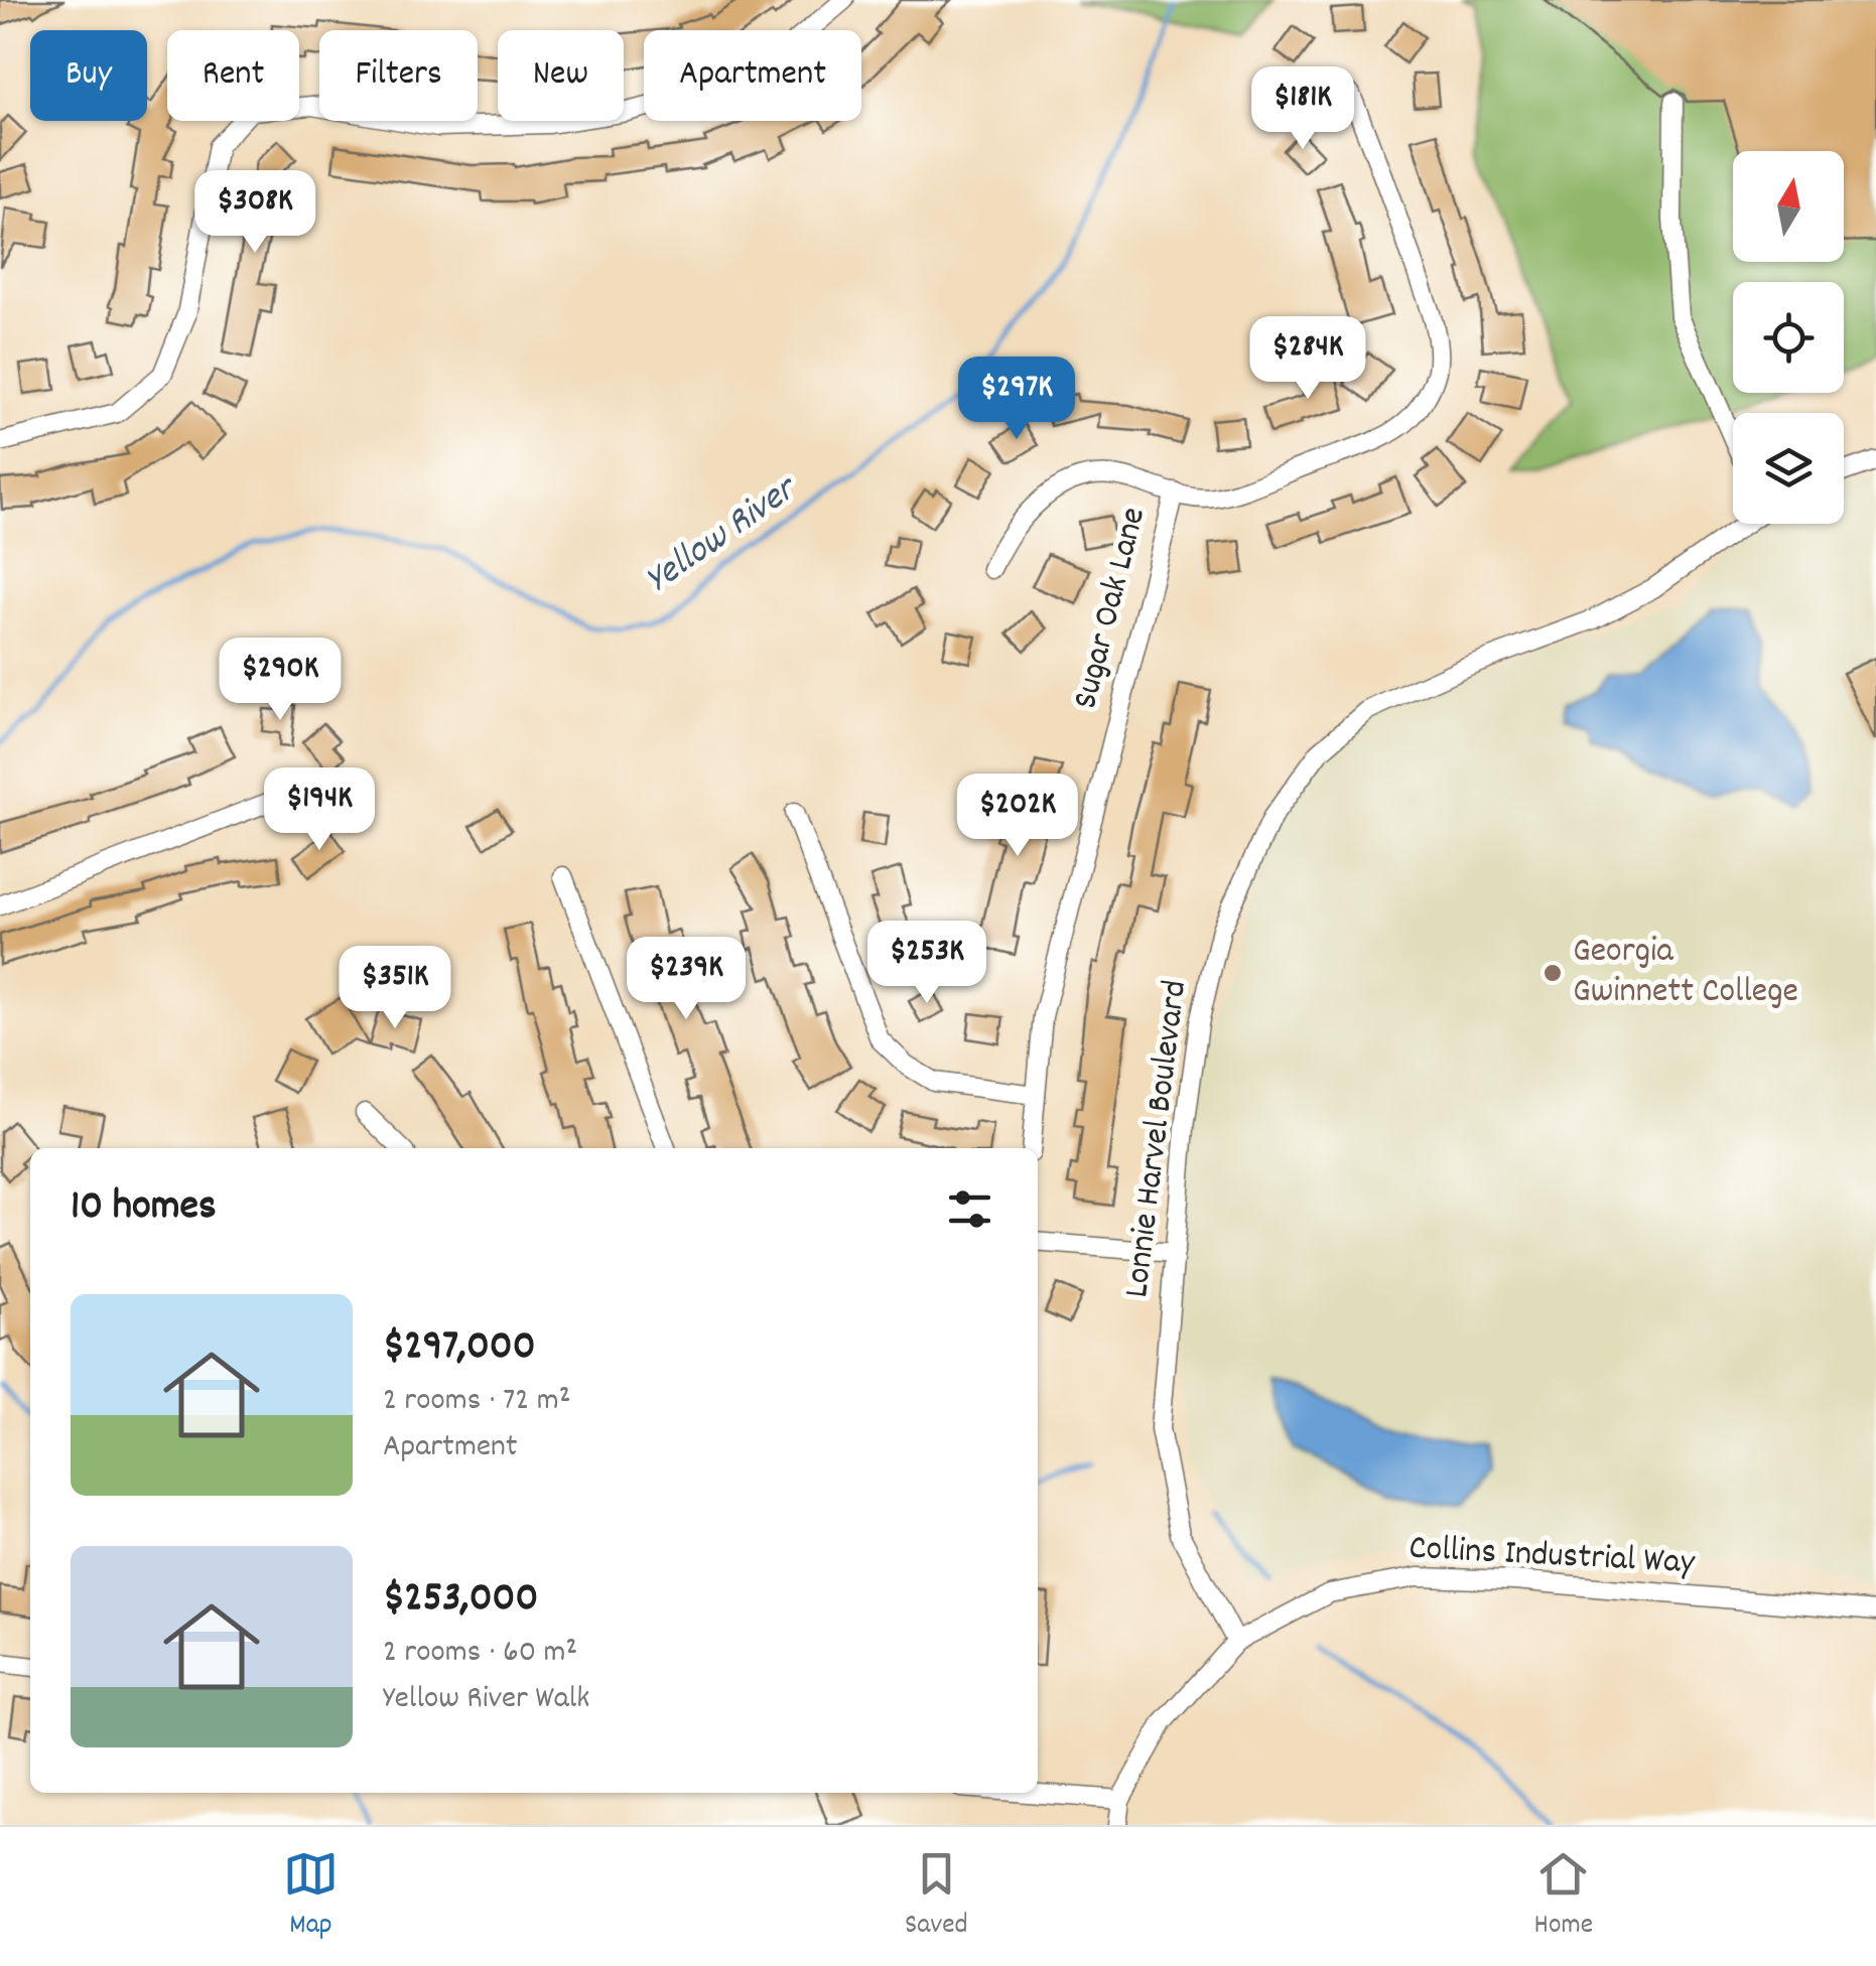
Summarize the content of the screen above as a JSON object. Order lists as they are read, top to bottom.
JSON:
{
  "streets": {
    "street": ["Sugar Oak Lane", "Lonnie Harvel Boulevard", "Collins Industrial Way"]
  },
  "crossings": [
    ["Lonnie Harvel Boulevard", "Collins Industrial Way"]
  ],
  "water": ["Yellow River"],
  "places": ["Georgia Gwinnett College"],
  "north": "top",
  "page": {
    "chip": [
      "Buy",
      "Rent",
      "Filters",
      "New",
      "Apartment"
    ],
    "price": [
      "$181K",
      "$308K",
      "$284K",
      "$297K",
      "$290K",
      "$194K",
      "$202K",
      "$253K",
      "$239K",
      "$351K"
    ],
    "heading": "10 homes",
    "list": [
      {
        "name": "$297,000",
        "note": "2 rooms · 72 m² · Apartment"
      },
      {
        "name": "$253,000",
        "note": "2 rooms · 60 m² · Yellow River Walk"
      }
    ],
    "tabs": ["Map", "Saved", "Home"]
  }
}
